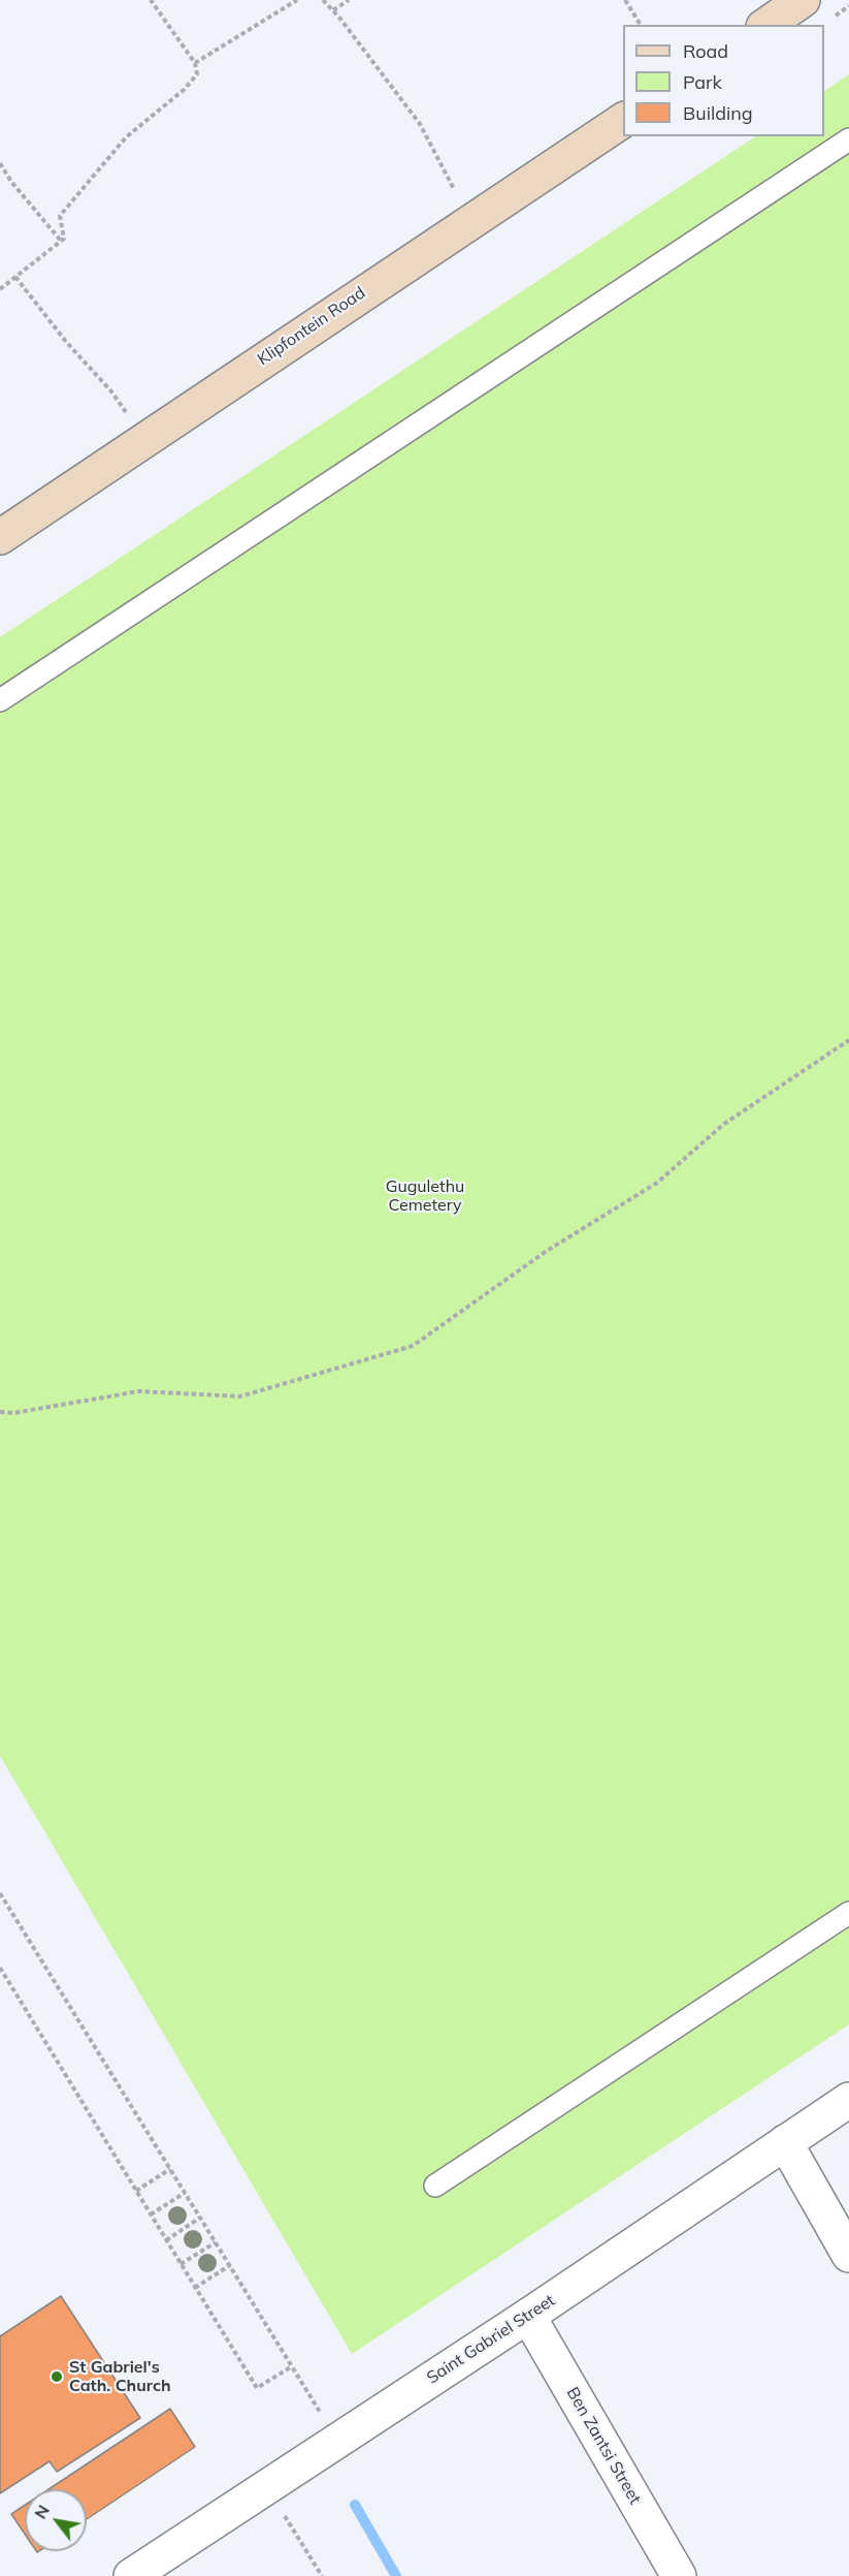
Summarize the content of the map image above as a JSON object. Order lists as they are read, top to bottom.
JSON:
{
  "streets": {
    "main road": ["Klipfontein Road"],
    "street": ["Saint Gabriel Street", "Ben Zantsi Street"]
  },
  "crossings": [
    ["Saint Gabriel Street", "Ben Zantsi Street"]
  ],
  "parks": ["Gugulethu Cemetery"],
  "places": ["St Gabriel's Cath. Church"],
  "legend": ["Road", "Park", "Building"],
  "north": "top left"
}
